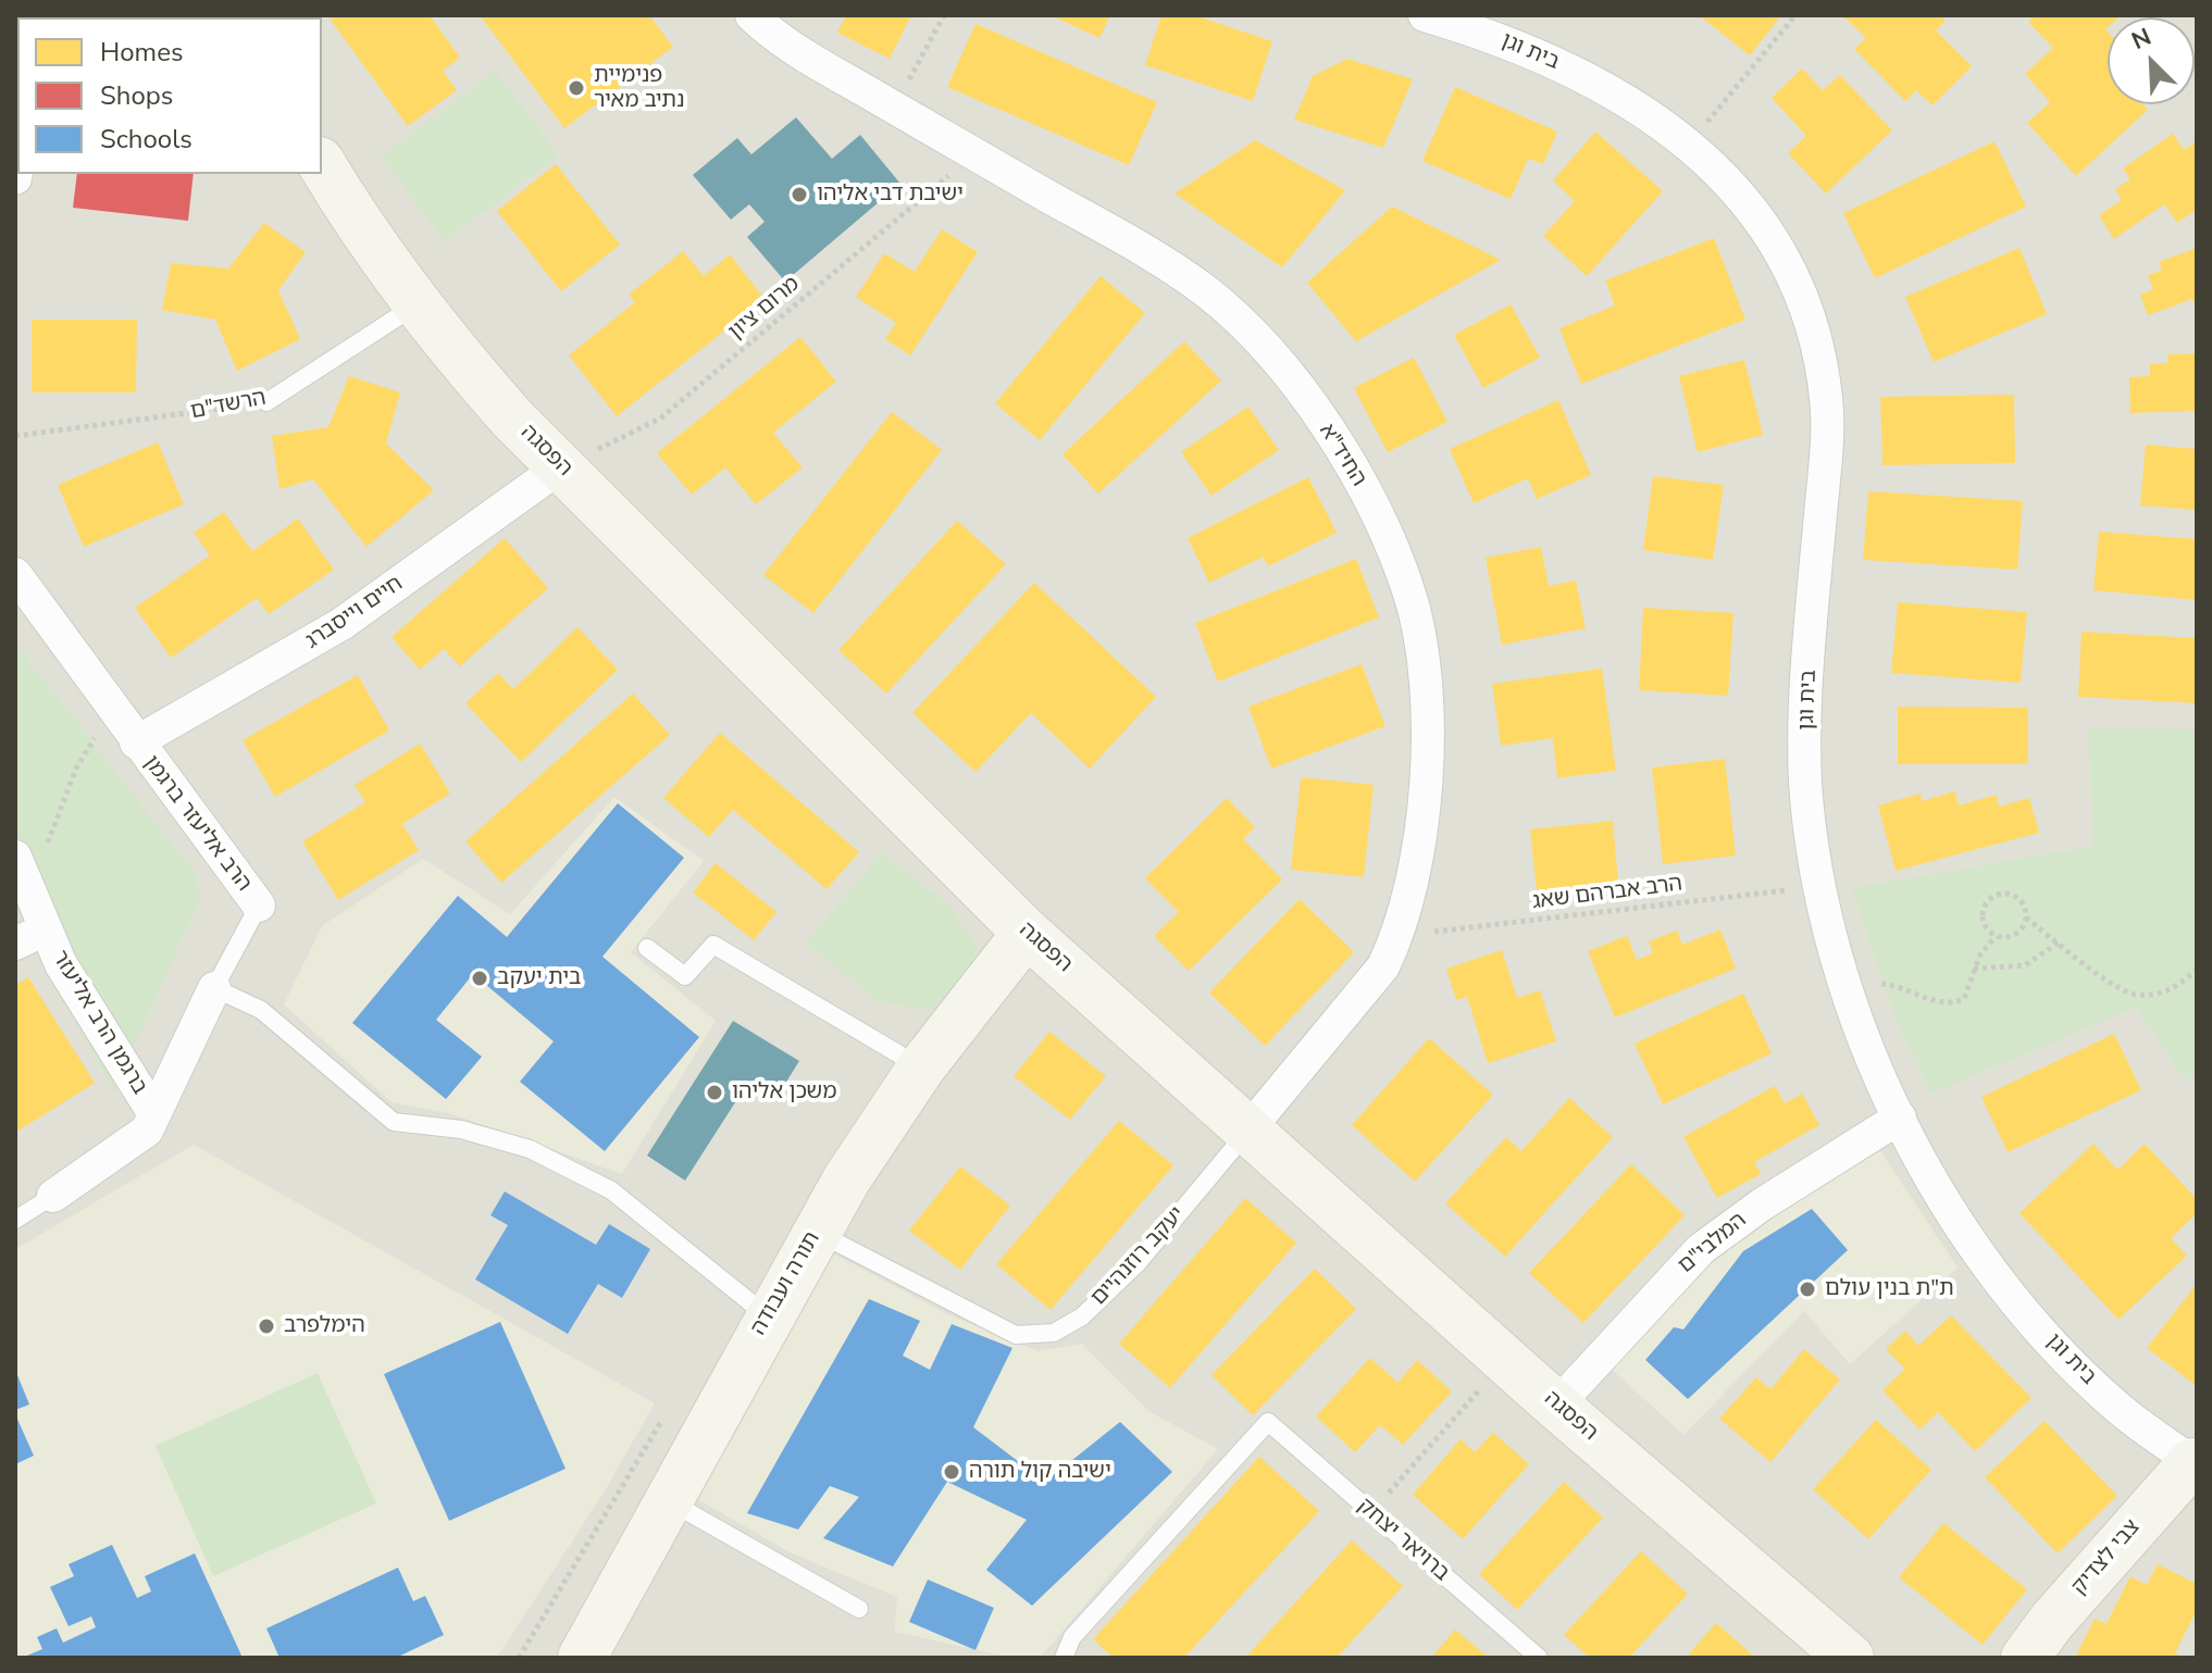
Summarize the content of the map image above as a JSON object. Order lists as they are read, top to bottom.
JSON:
{
  "streets": {
    "street": [
      "בית וגן",
      "הפסגה",
      "החיד\"א",
      "חיים וייסברג",
      "הרב אליעזר ברגמן",
      "ברגמן הרב אליעזר",
      "המלבי\"ם",
      "תורה ועבודה",
      "צבי לצדיק"
    ],
    "lane": ["הרשד\"ם", "יעקב רוזנהיים", "ברויאר יצחק"],
    "path": ["מרום ציון", "הרב אברהם שאג"]
  },
  "crossings": [
    ["בית וגן", "הרב אברהם שאג"],
    ["בית וגן", "המלבי\"ם"],
    ["בית וגן", "צבי לצדיק"],
    ["מרום ציון", "הפסגה"],
    ["מרום ציון", "החיד\"א"],
    ["מרום ציון", "חיים וייסברג"],
    ["הרשד\"ם", "הפסגה"],
    ["הפסגה", "החיד\"א"],
    ["הפסגה", "חיים וייסברג"],
    ["הפסגה", "המלבי\"ם"],
    ["הפסגה", "יעקב רוזנהיים"],
    ["הפסגה", "תורה ועבודה"],
    ["החיד\"א", "הרב אברהם שאג"],
    ["החיד\"א", "יעקב רוזנהיים"],
    ["חיים וייסברג", "הרב אליעזר ברגמן"],
    ["יעקב רוזנהיים", "תורה ועבודה"]
  ],
  "places": [
    "פנימיית נתיב מאיר",
    "ישיבת דבי אליהו",
    "בית יעקב",
    "משכן אליהו",
    "ת\"ת בנין עולם",
    "הימלפרב",
    "ישיבה קול תורה"
  ],
  "legend": ["Homes", "Shops", "Schools"],
  "north": "top left"
}
